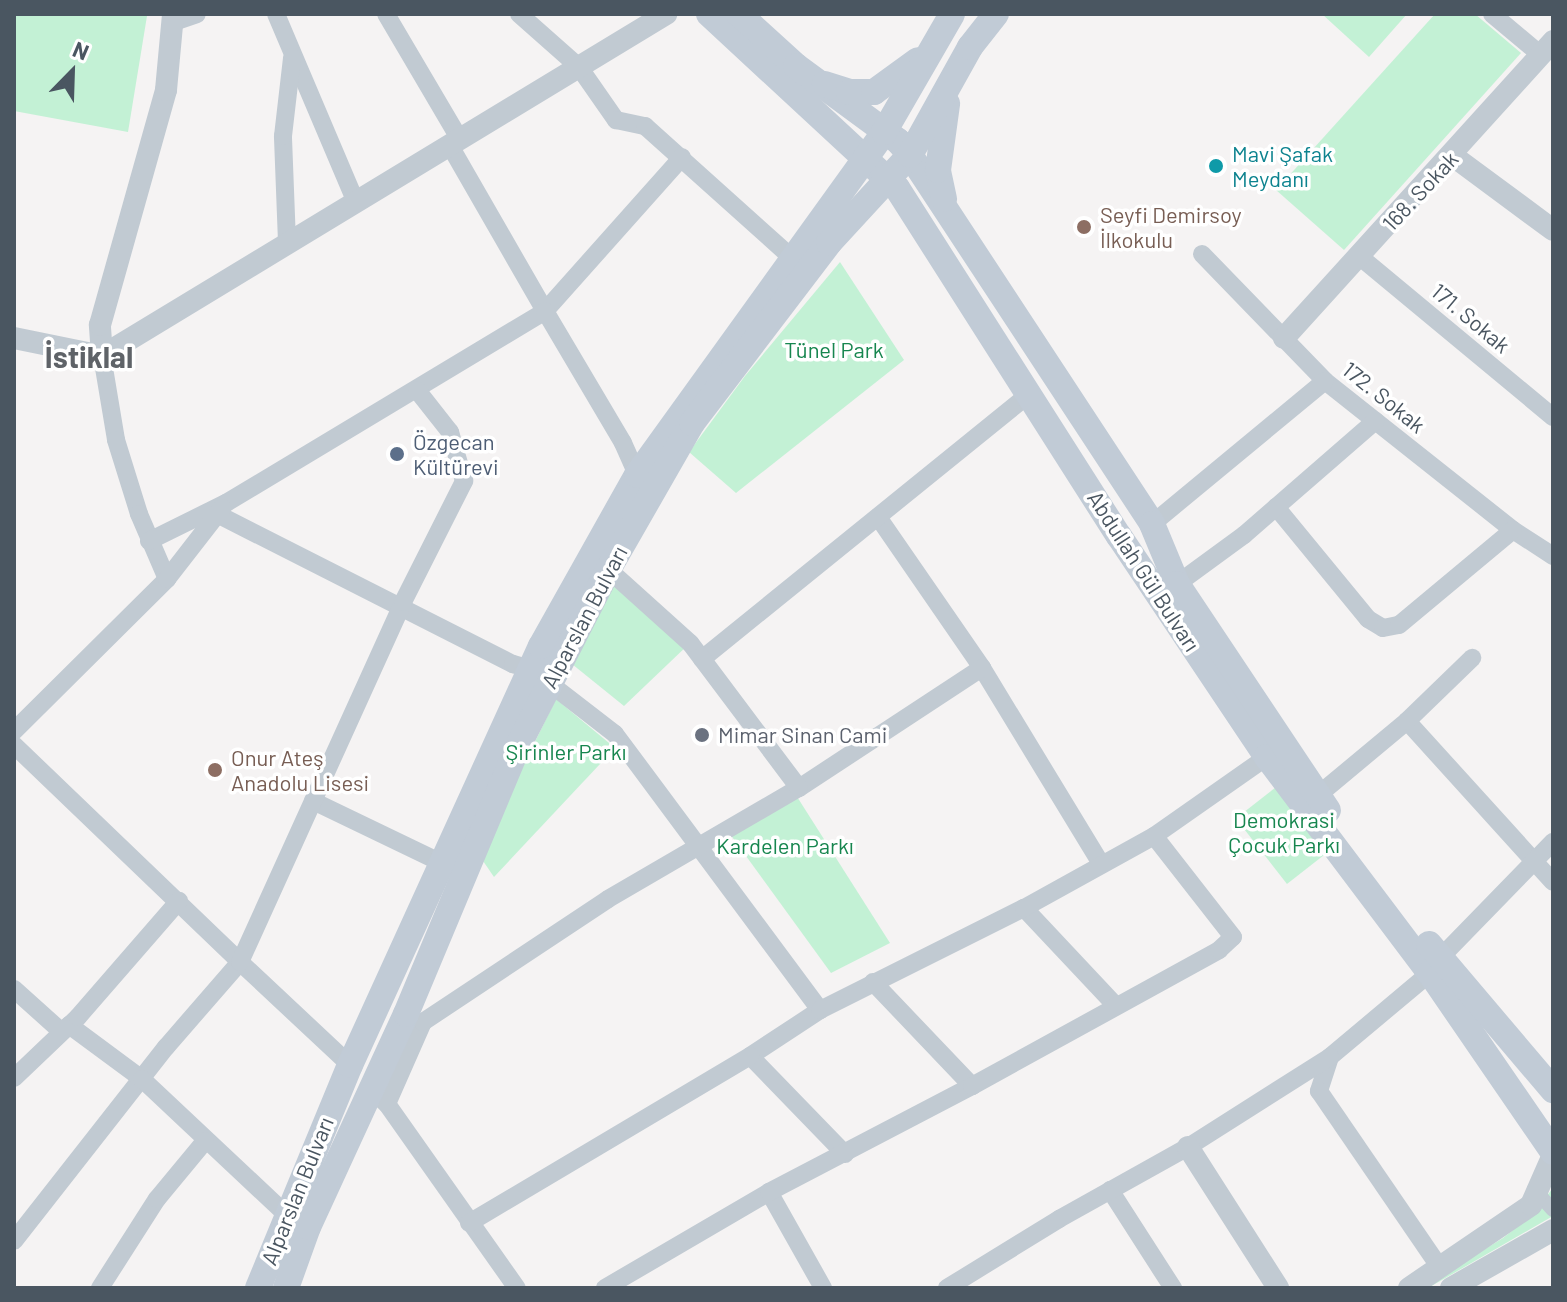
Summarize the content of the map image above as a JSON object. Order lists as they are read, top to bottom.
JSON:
{
  "streets": {
    "main road": ["Abdullah Gül Bulvarı", "Alparslan Bulvarı"],
    "street": ["168. Sokak", "171. Sokak", "172. Sokak"]
  },
  "crossings": [
    ["168. Sokak", "171. Sokak"],
    ["168. Sokak", "172. Sokak"],
    ["Abdullah Gül Bulvarı", "Alparslan Bulvarı"]
  ],
  "districts": ["İstiklal"],
  "parks": [
    "Tünel Park",
    "Şirinler Parkı",
    "Demokrasi Çocuk Parkı",
    "Kardelen Parkı"
  ],
  "places": [
    "Mavi Şafak Meydanı",
    "Seyfi Demirsoy İlkokulu",
    "Özgecan Kültürevi",
    "Mimar Sinan Cami",
    "Onur Ateş Anadolu Lisesi"
  ],
  "north": "top right"
}
